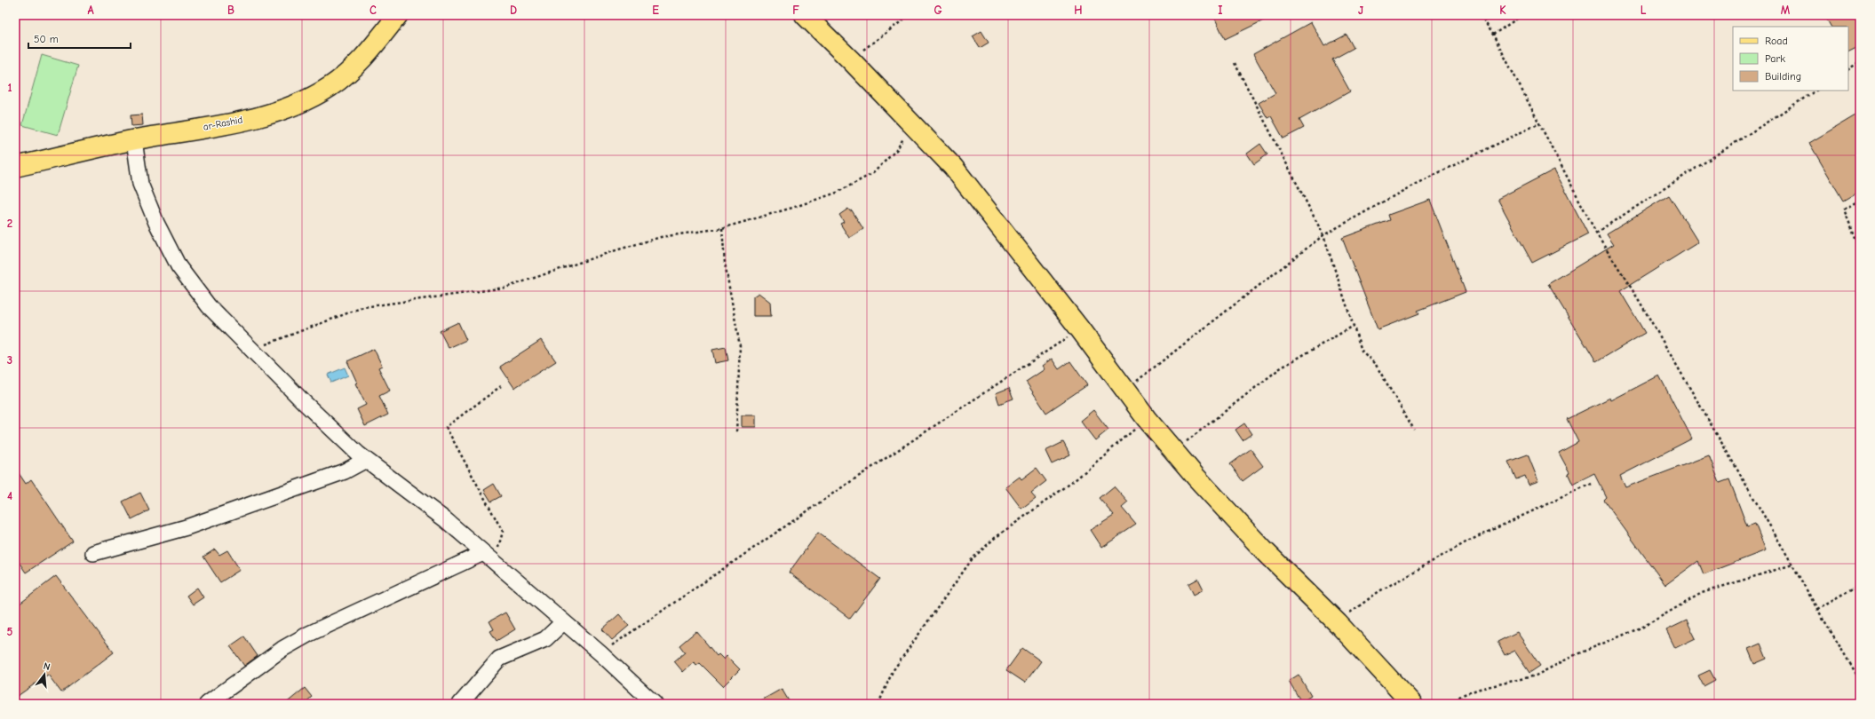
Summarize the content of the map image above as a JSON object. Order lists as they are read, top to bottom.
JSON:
{
  "streets": {
    "main road": ["ar-Rashid"]
  },
  "legend": ["Road", "Park", "Building"],
  "scale_bar": "50 m",
  "north": "top",
  "grid": {
    "columns": [
      "A",
      "B",
      "C",
      "D",
      "E",
      "F",
      "G",
      "H",
      "I",
      "J",
      "K",
      "L",
      "M"
    ],
    "rows": [
      "1",
      "2",
      "3",
      "4",
      "5"
    ]
  }
}
